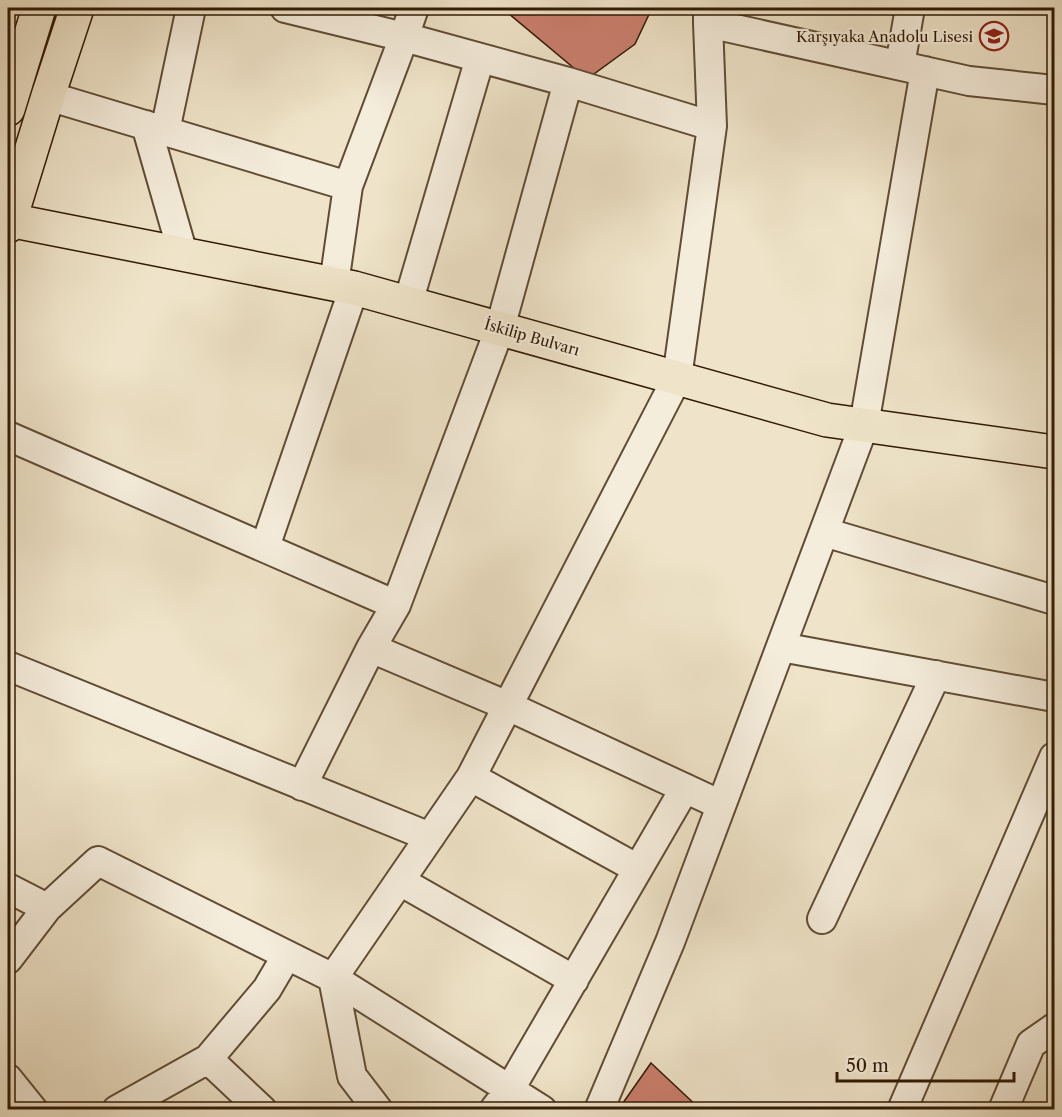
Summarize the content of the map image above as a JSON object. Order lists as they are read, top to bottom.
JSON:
{
  "streets": {
    "main road": ["İskilip Bulvarı"]
  },
  "places": {
    "school or university": ["Karşıyaka Anadolu Lisesi"]
  },
  "scale_bar": "50 m"
}
